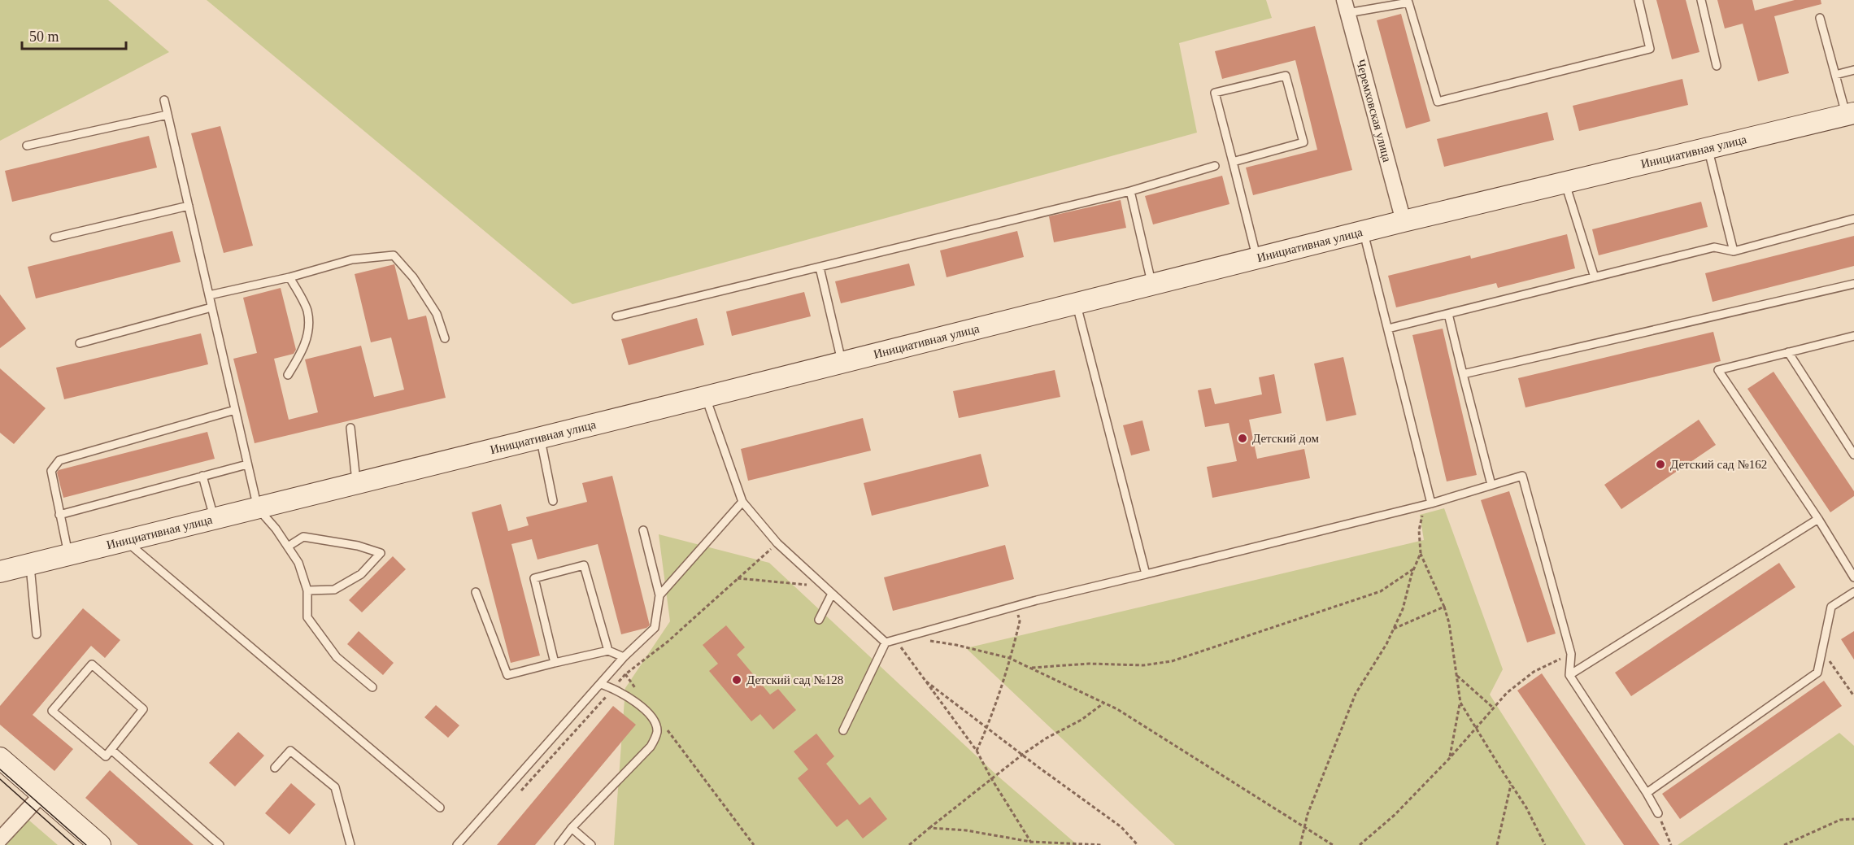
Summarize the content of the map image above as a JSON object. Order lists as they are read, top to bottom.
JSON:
{
  "streets": {
    "main road": ["Инициативная улица"],
    "street": ["Черемховская улица"]
  },
  "crossings": [
    ["Черемховская улица", "Инициативная улица"]
  ],
  "places": ["Детский дом", "Детский сад №162", "Детский сад №128"],
  "scale_bar": "50 m"
}
